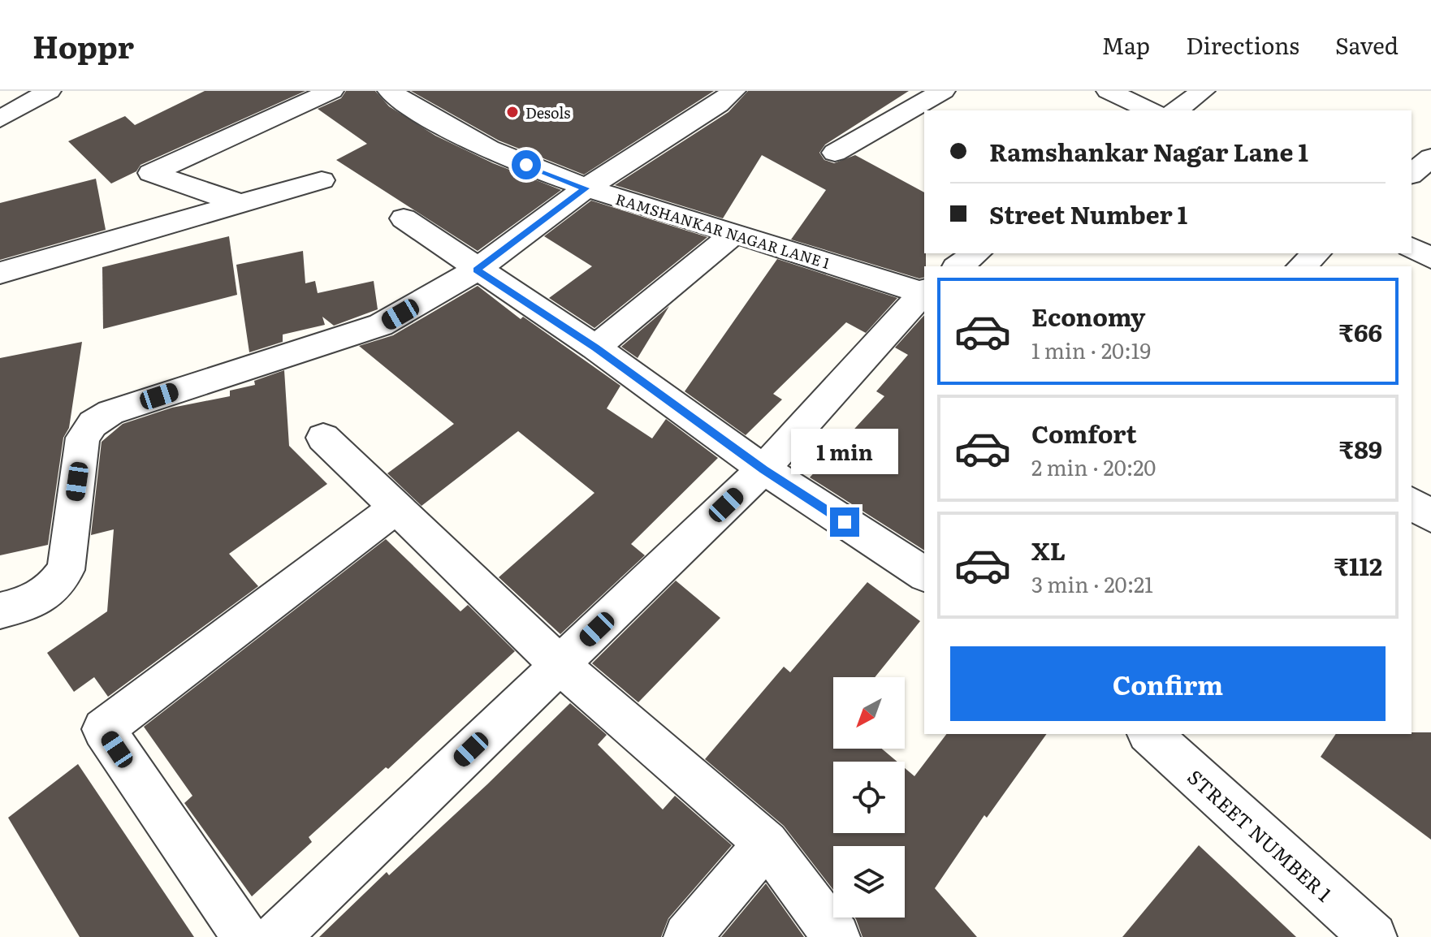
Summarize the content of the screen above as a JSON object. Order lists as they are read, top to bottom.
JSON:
{
  "streets": {
    "street": ["RAMSHANKAR NAGAR LANE 1", "STREET NUMBER 1"]
  },
  "places": ["Desols"],
  "north": "bottom left",
  "page": {
    "header": "Hoppr",
    "nav": ["Map", "Directions", "Saved"],
    "banner": ["Ramshankar Nagar Lane 1", "Street Number 1"],
    "list": [
      {
        "name": "Economy",
        "note": "1 min · 20:19",
        "value": "₹66"
      },
      {
        "name": "Comfort",
        "note": "2 min · 20:20",
        "value": "₹89"
      },
      {
        "name": "XL",
        "note": "3 min · 20:21",
        "value": "₹112"
      }
    ],
    "bubble": "1 min",
    "buttons": "Confirm"
  }
}
